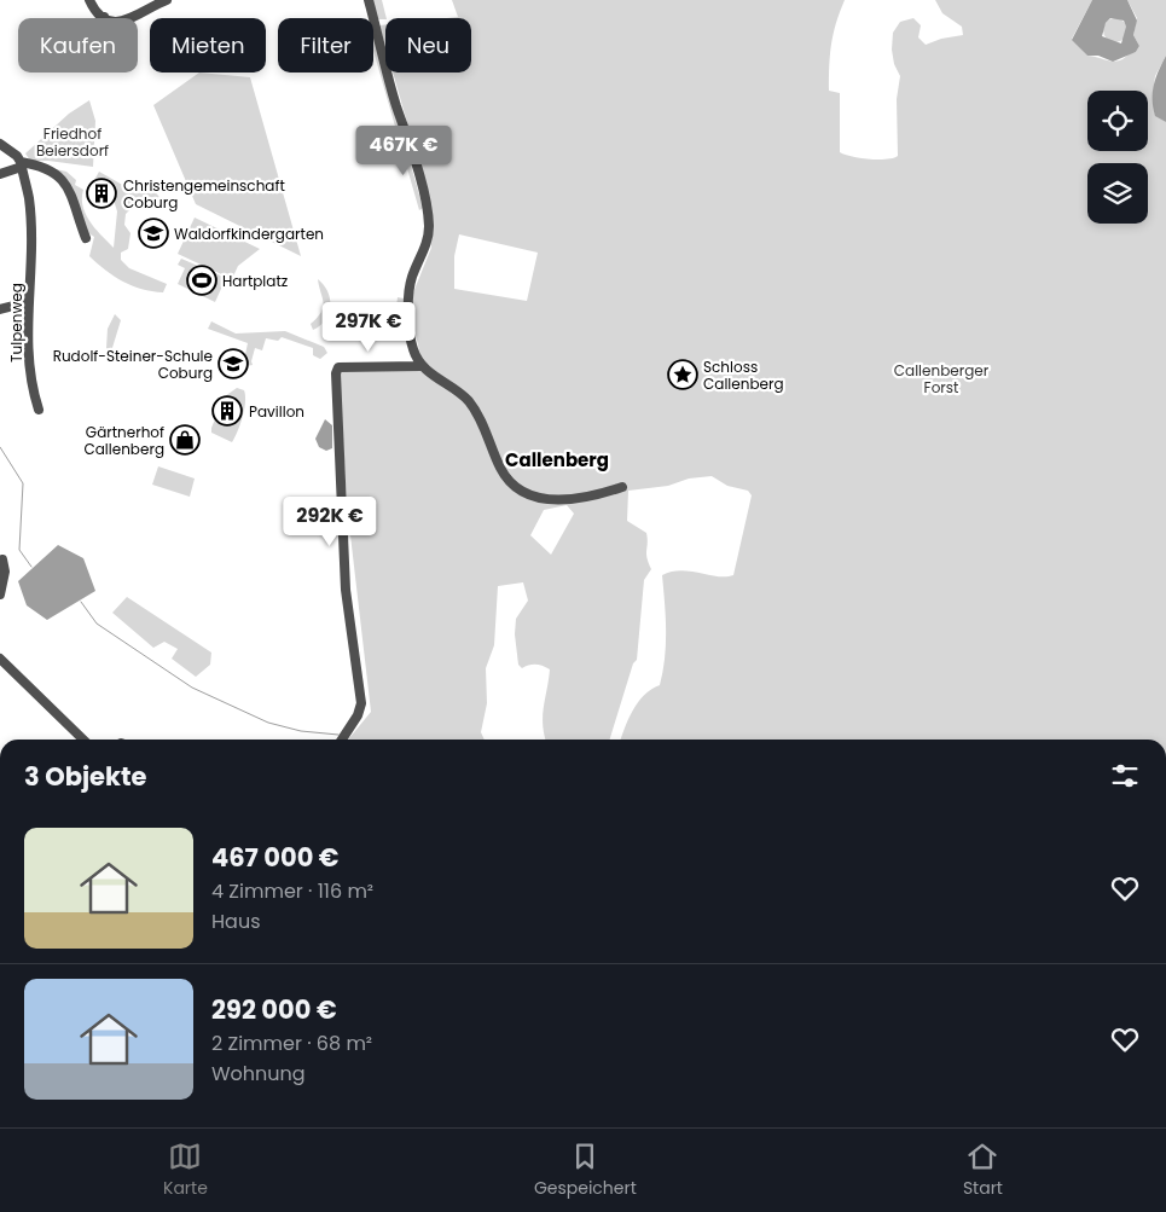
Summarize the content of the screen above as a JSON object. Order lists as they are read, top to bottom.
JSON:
{
  "streets": {
    "street": ["Tulpenweg"]
  },
  "districts": ["Callenberg"],
  "parks": ["Friedhof Beiersdorf", "Callenberger Forst"],
  "places": {
    "building": ["Christengemeinschaft Coburg", "Pavillon"],
    "school or university": ["Waldorfkindergarten", "Rudolf-Steiner-Schule Coburg"],
    "sports": ["Hartplatz"],
    "place": ["Schloss Callenberg"],
    "shop": ["Gärtnerhof Callenberg"]
  },
  "page": {
    "chip": [
      "Kaufen",
      "Mieten",
      "Filter",
      "Neu"
    ],
    "price": ["467K €", "297K €", "292K €"],
    "heading": "3 Objekte",
    "list": [
      {
        "name": "467 000 €",
        "note": "4 Zimmer · 116 m² · Haus"
      },
      {
        "name": "292 000 €",
        "note": "2 Zimmer · 68 m² · Wohnung"
      }
    ],
    "tabs": ["Karte", "Gespeichert", "Start"]
  }
}
